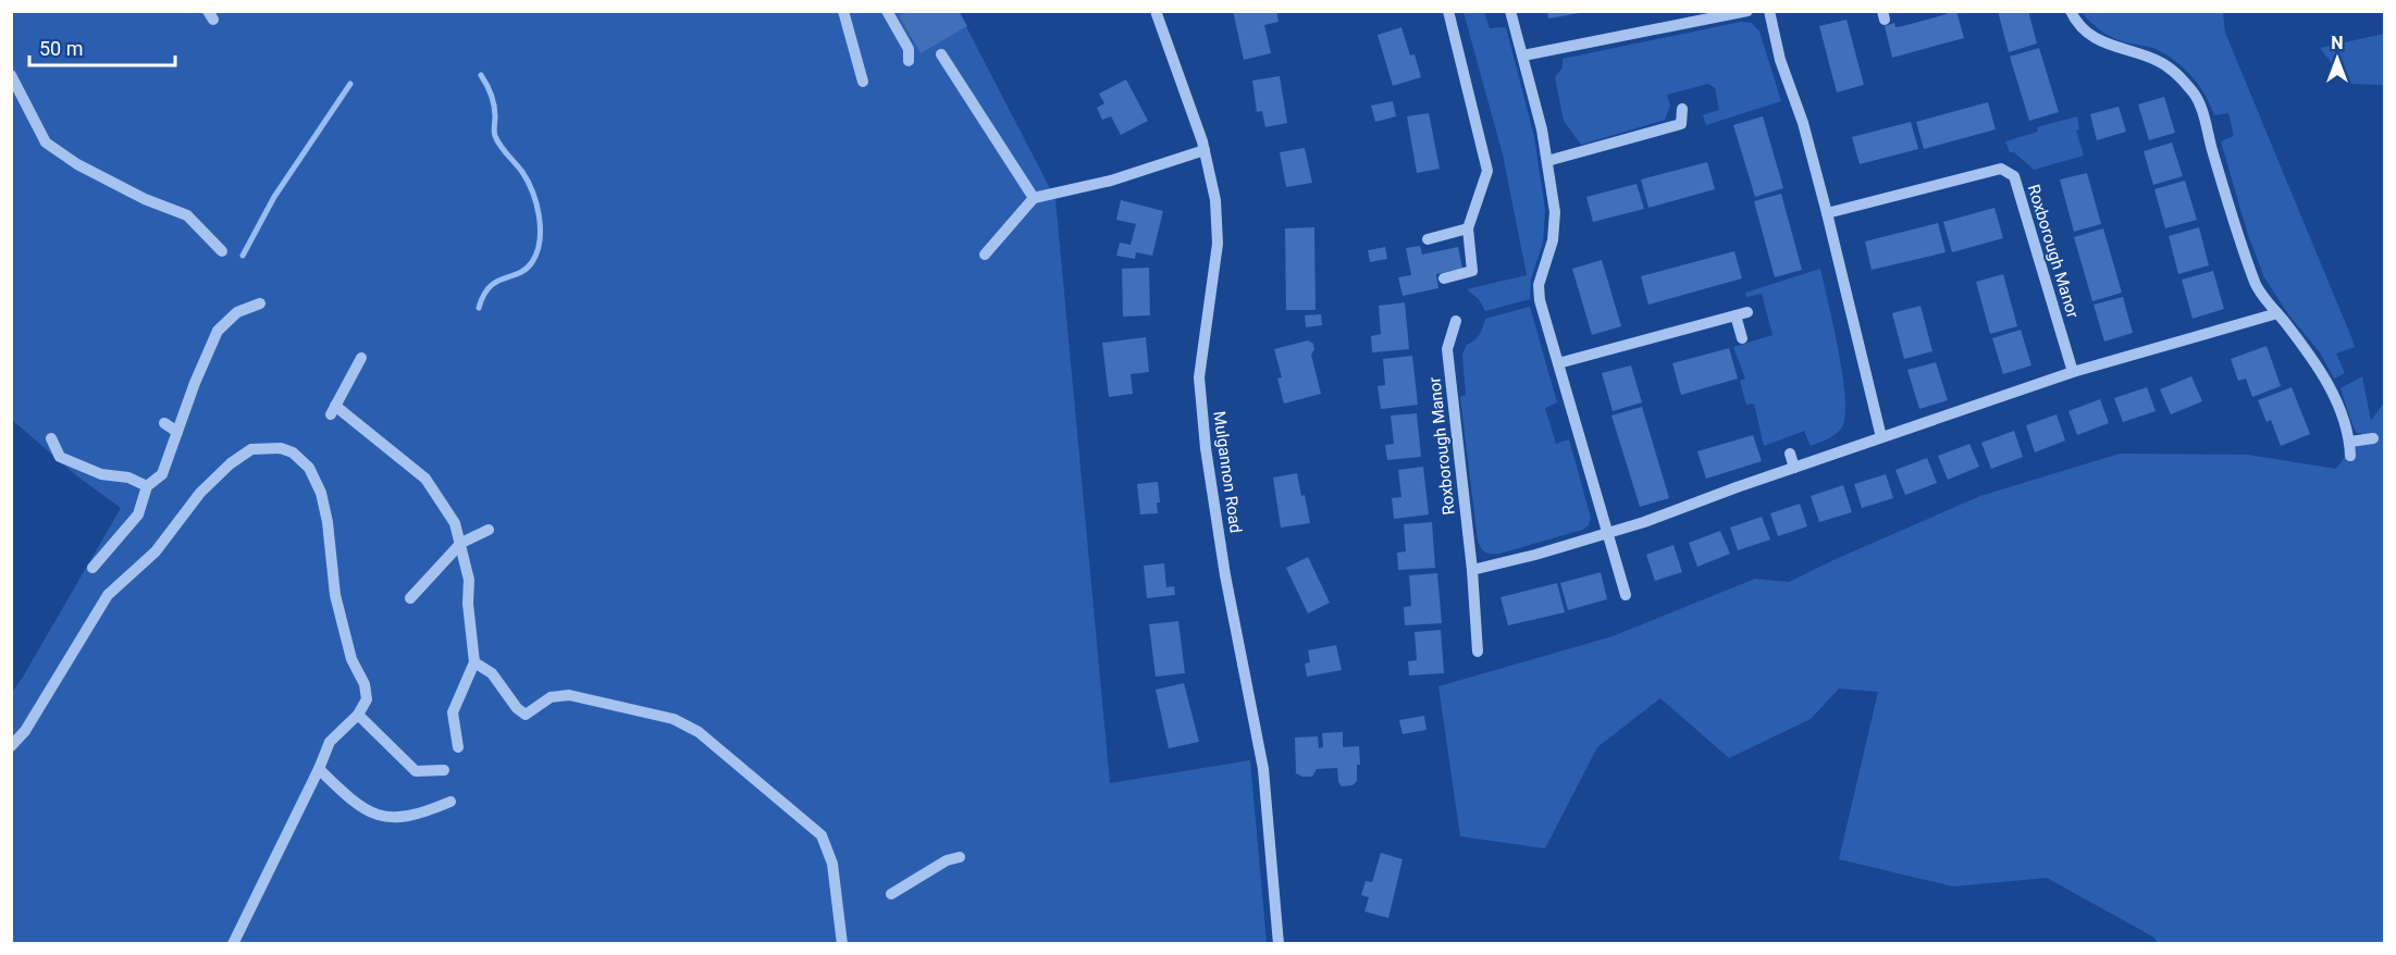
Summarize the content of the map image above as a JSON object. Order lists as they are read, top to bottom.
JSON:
{
  "streets": {
    "street": ["Roxborough Manor", "Mulgannon Road"]
  },
  "scale_bar": "50 m",
  "north": "top"
}
